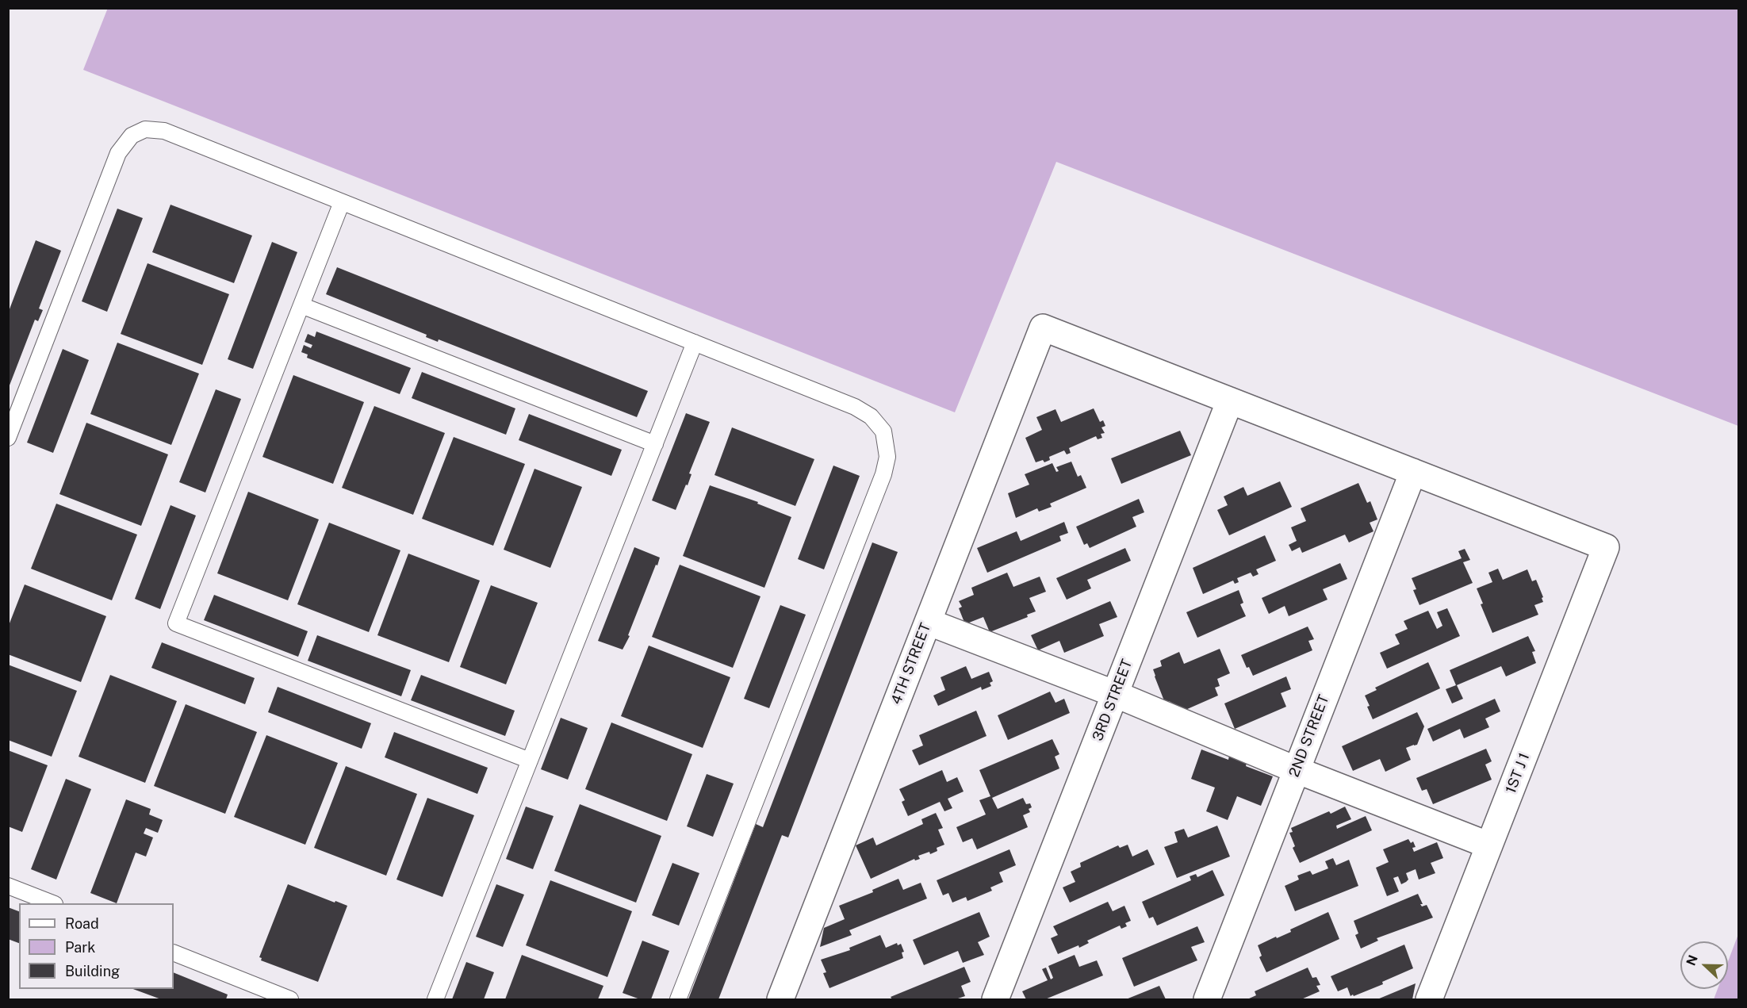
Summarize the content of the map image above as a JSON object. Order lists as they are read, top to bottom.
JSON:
{
  "streets": {
    "street": [
      "4TH STREET",
      "3RD STREET",
      "2ND STREET",
      "1ST J 1"
    ]
  },
  "crossings": [
    ["4TH STREET", "3RD STREET"],
    ["2ND STREET", "1ST J 1"]
  ],
  "legend": ["Road", "Park", "Building"],
  "north": "left"
}
